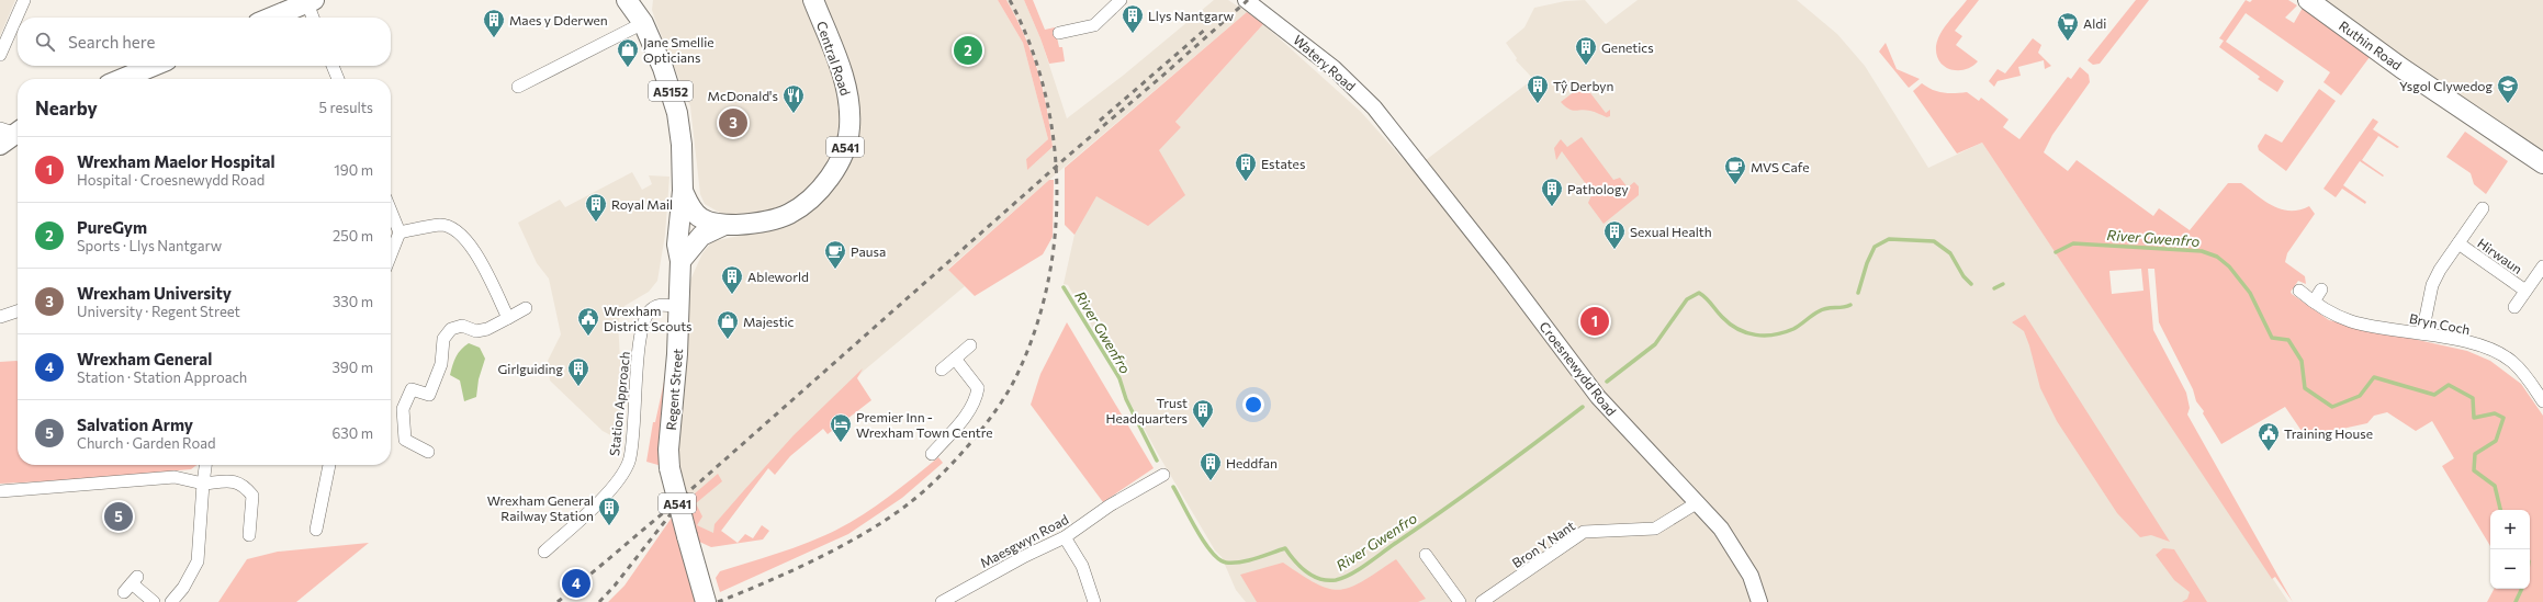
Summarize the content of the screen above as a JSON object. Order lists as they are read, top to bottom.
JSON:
{
  "streets": {
    "main road": [
      "Ruthin Road",
      "Central Road",
      "A5152",
      "A541",
      "Regent Street"
    ],
    "street": [
      "Watery Road",
      "Hirwaun",
      "Bryn Coch",
      "Croesnewydd Road",
      "Station Approach",
      "Maesgwyn Road",
      "Bron Y Nant"
    ]
  },
  "crossings": [
    ["Central Road", "Regent Street"],
    ["Watery Road", "Croesnewydd Road"],
    ["Hirwaun", "Bryn Coch"],
    ["Croesnewydd Road", "Bron Y Nant"],
    ["Regent Street", "Station Approach"]
  ],
  "water": ["River Gwenfro"],
  "places": {
    "building": [
      "Llys Nantgarw",
      "Maes y Dderwen",
      "Genetics",
      "Tŷ Derbyn",
      "Estates",
      "Pathology",
      "Royal Mail",
      "Sexual Health",
      "Ableworld",
      "Girlguiding",
      "Trust Headquarters",
      "Heddfan",
      "Wrexham General Railway Station"
    ],
    "supermarket": ["Aldi"],
    "shop": ["Jane Smellie Opticians", "Majestic"],
    "school or university": ["Ysgol Clywedog"],
    "restaurant": ["McDonald's"],
    "cafe": ["MVS Cafe", "Pausa"],
    "public building": ["Wrexham District Scouts", "Training House"],
    "hotel": ["Premier Inn - Wrexham Town Centre"]
  },
  "page": {
    "search": "Search here",
    "pins": [
      "2",
      "3",
      "1",
      "5",
      "4"
    ],
    "heading": ["Nearby", "5 results"],
    "list": [
      {
        "mark": "1",
        "name": "Wrexham Maelor Hospital",
        "note": "Hospital · Croesnewydd Road",
        "value": "190 m"
      },
      {
        "mark": "2",
        "name": "PureGym",
        "note": "Sports · Llys Nantgarw",
        "value": "250 m"
      },
      {
        "mark": "3",
        "name": "Wrexham University",
        "note": "University · Regent Street",
        "value": "330 m"
      },
      {
        "mark": "4",
        "name": "Wrexham General",
        "note": "Station · Station Approach",
        "value": "390 m"
      },
      {
        "mark": "5",
        "name": "Salvation Army",
        "note": "Church · Garden Road",
        "value": "630 m"
      }
    ],
    "map_buttons": ["+", "−"]
  }
}
